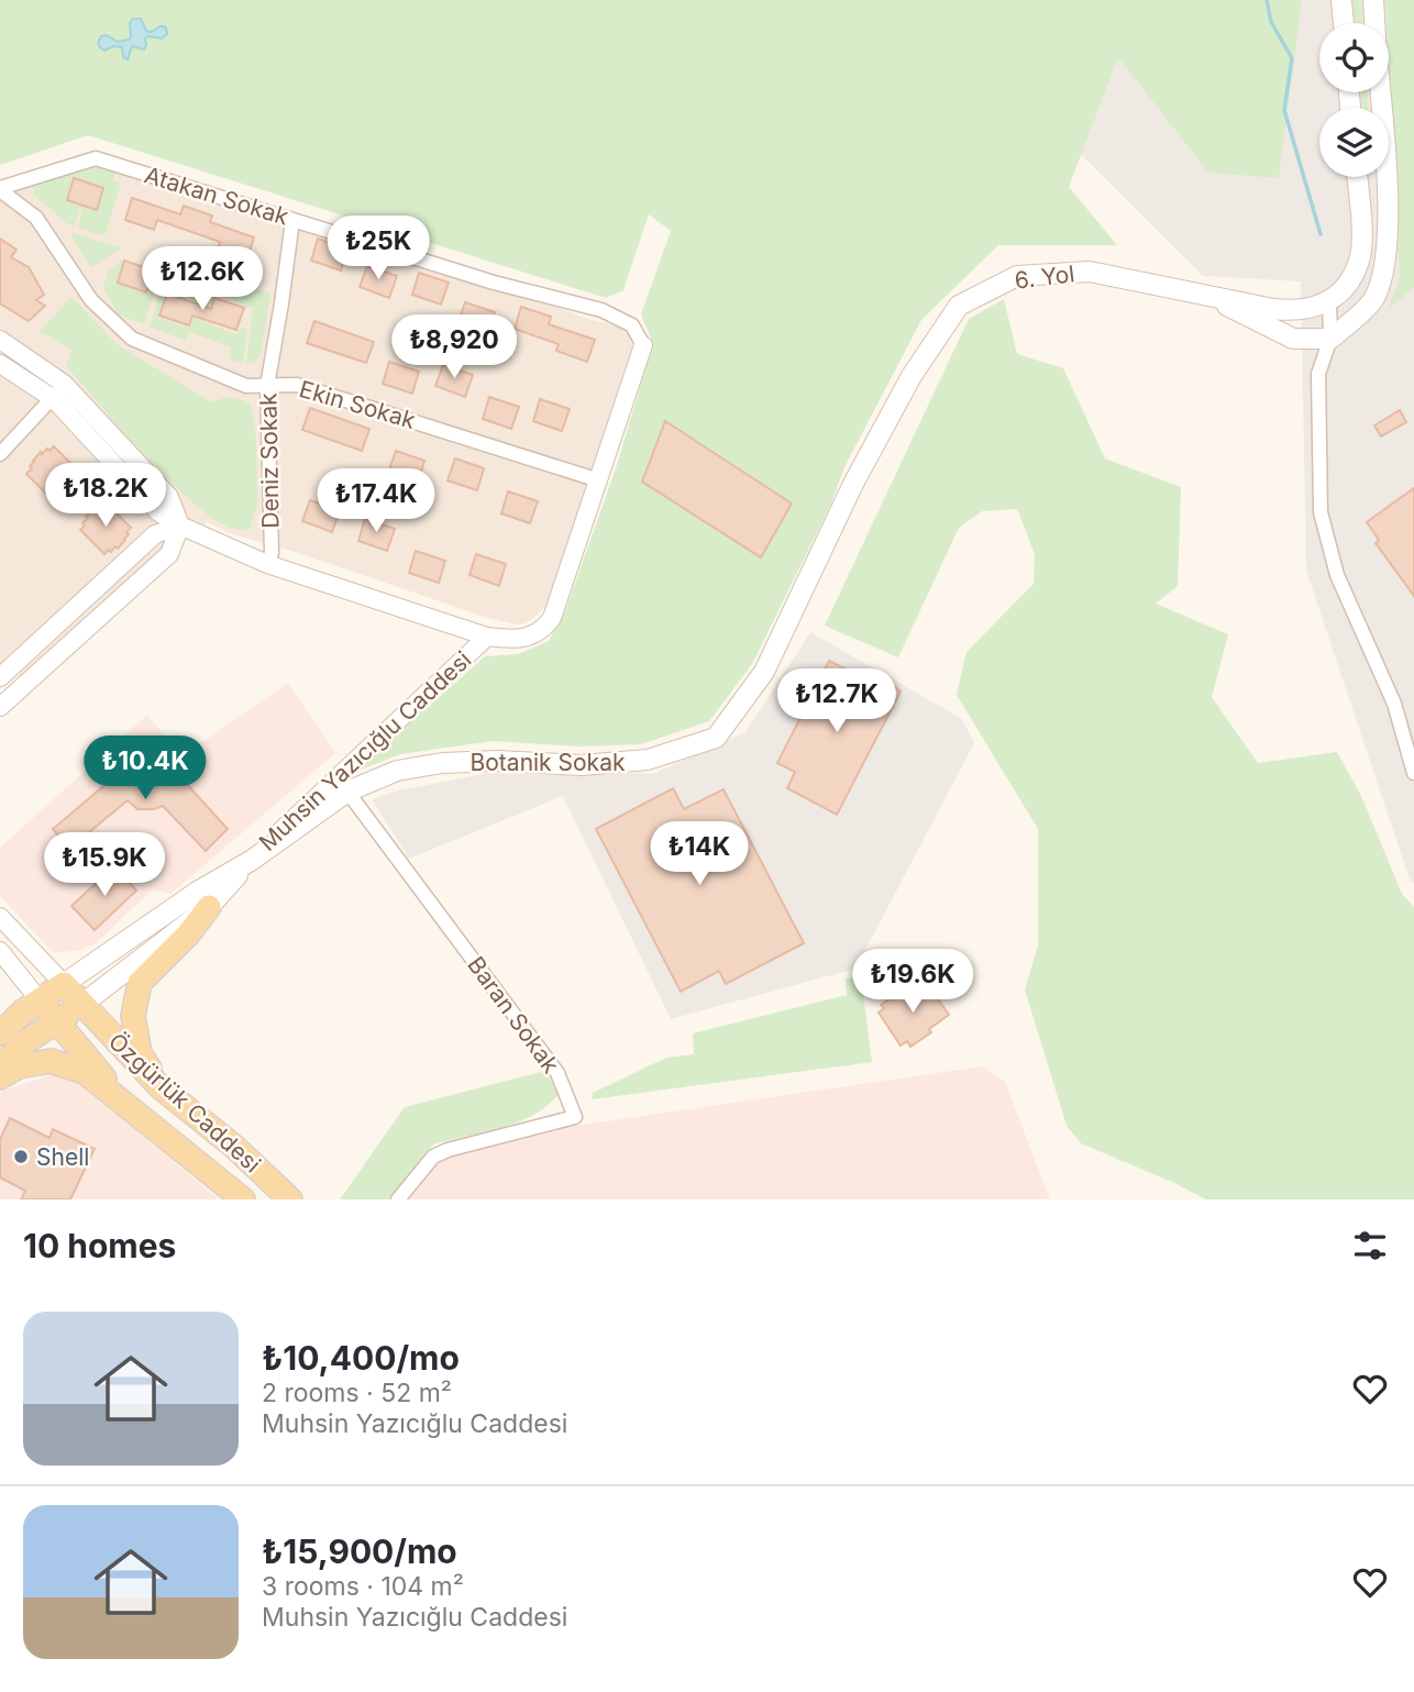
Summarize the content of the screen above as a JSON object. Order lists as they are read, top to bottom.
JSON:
{
  "streets": {
    "main road": [
      "6. Yol",
      "Muhsin Yazıcığlu Caddesi",
      "Botanik Sokak",
      "Özgürlük Caddesi"
    ],
    "street": [
      "Atakan Sokak",
      "Ekin Sokak",
      "Deniz Sokak",
      "Baran Sokak"
    ]
  },
  "crossings": [
    ["Atakan Sokak", "Ekin Sokak"],
    ["Atakan Sokak", "Deniz Sokak"],
    ["Atakan Sokak", "Muhsin Yazıcığlu Caddesi"],
    ["6. Yol", "Botanik Sokak"],
    ["Ekin Sokak", "Deniz Sokak"],
    ["Ekin Sokak", "Muhsin Yazıcığlu Caddesi"],
    ["Muhsin Yazıcığlu Caddesi", "Botanik Sokak"],
    ["Muhsin Yazıcığlu Caddesi", "Özgürlük Caddesi"],
    ["Botanik Sokak", "Baran Sokak"]
  ],
  "places": ["Shell"],
  "page": {
    "price": [
      "₺25K",
      "₺12.6K",
      "₺8,920",
      "₺18.2K",
      "₺17.4K",
      "₺12.7K",
      "₺10.4K",
      "₺14K",
      "₺15.9K",
      "₺19.6K"
    ],
    "heading": "10 homes",
    "list": [
      {
        "name": "₺10,400/mo",
        "note": "2 rooms · 52 m² · Muhsin Yazıcığlu Caddesi"
      },
      {
        "name": "₺15,900/mo",
        "note": "3 rooms · 104 m² · Muhsin Yazıcığlu Caddesi"
      }
    ]
  }
}
